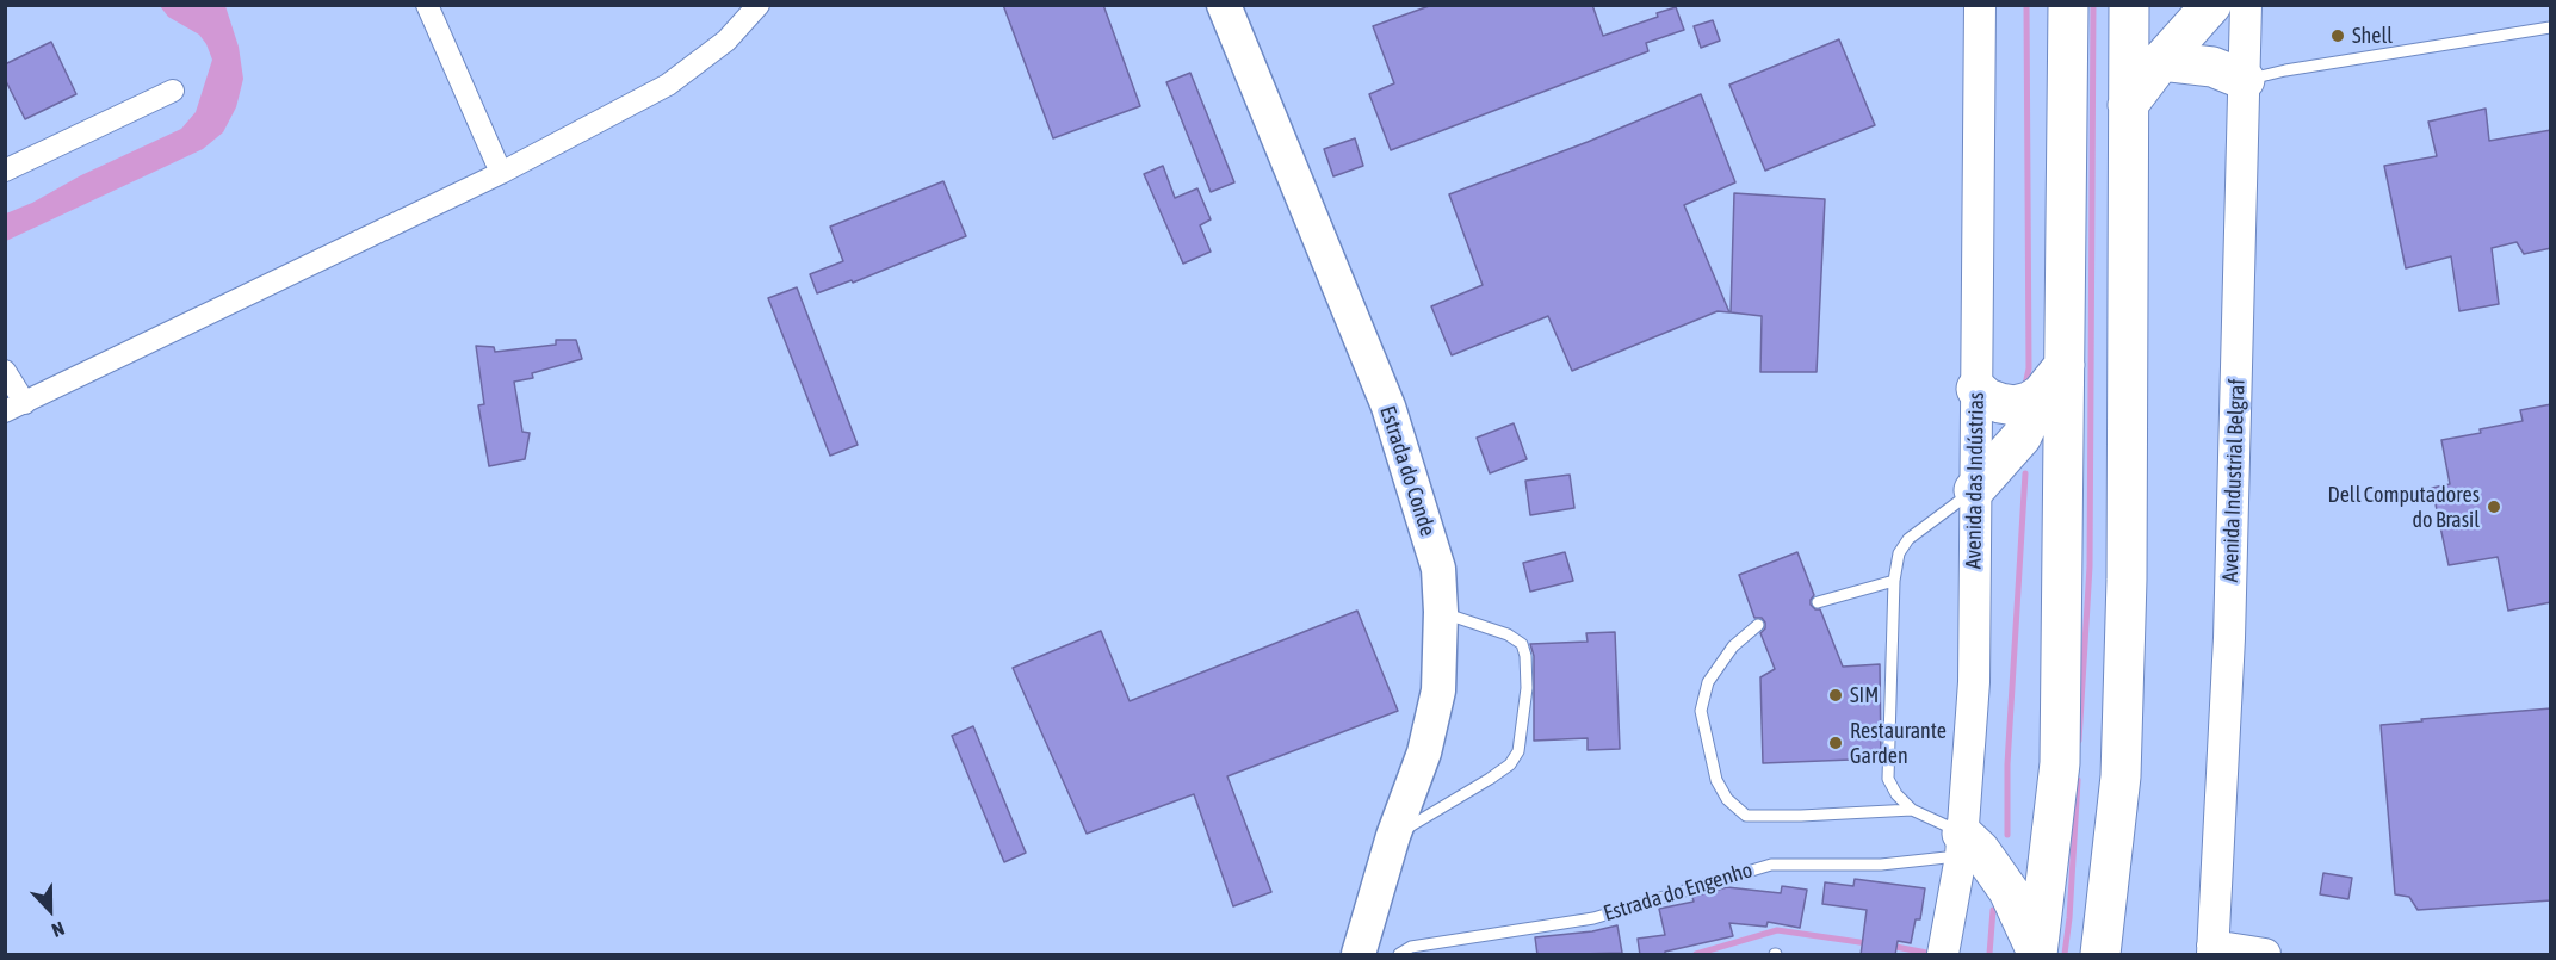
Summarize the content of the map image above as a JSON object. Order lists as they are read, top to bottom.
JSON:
{
  "streets": {
    "main road": ["Estrada do Conde", "Avenida das Indústrias", "Avenida Industrial Belgraf"],
    "lane": ["Estrada do Engenho"]
  },
  "crossings": [
    ["Avenida das Indústrias", "Estrada do Engenho"]
  ],
  "places": [
    "Shell",
    "Dell Computadores do Brasil",
    "SIM",
    "Restaurante Garden"
  ],
  "north": "bottom"
}
